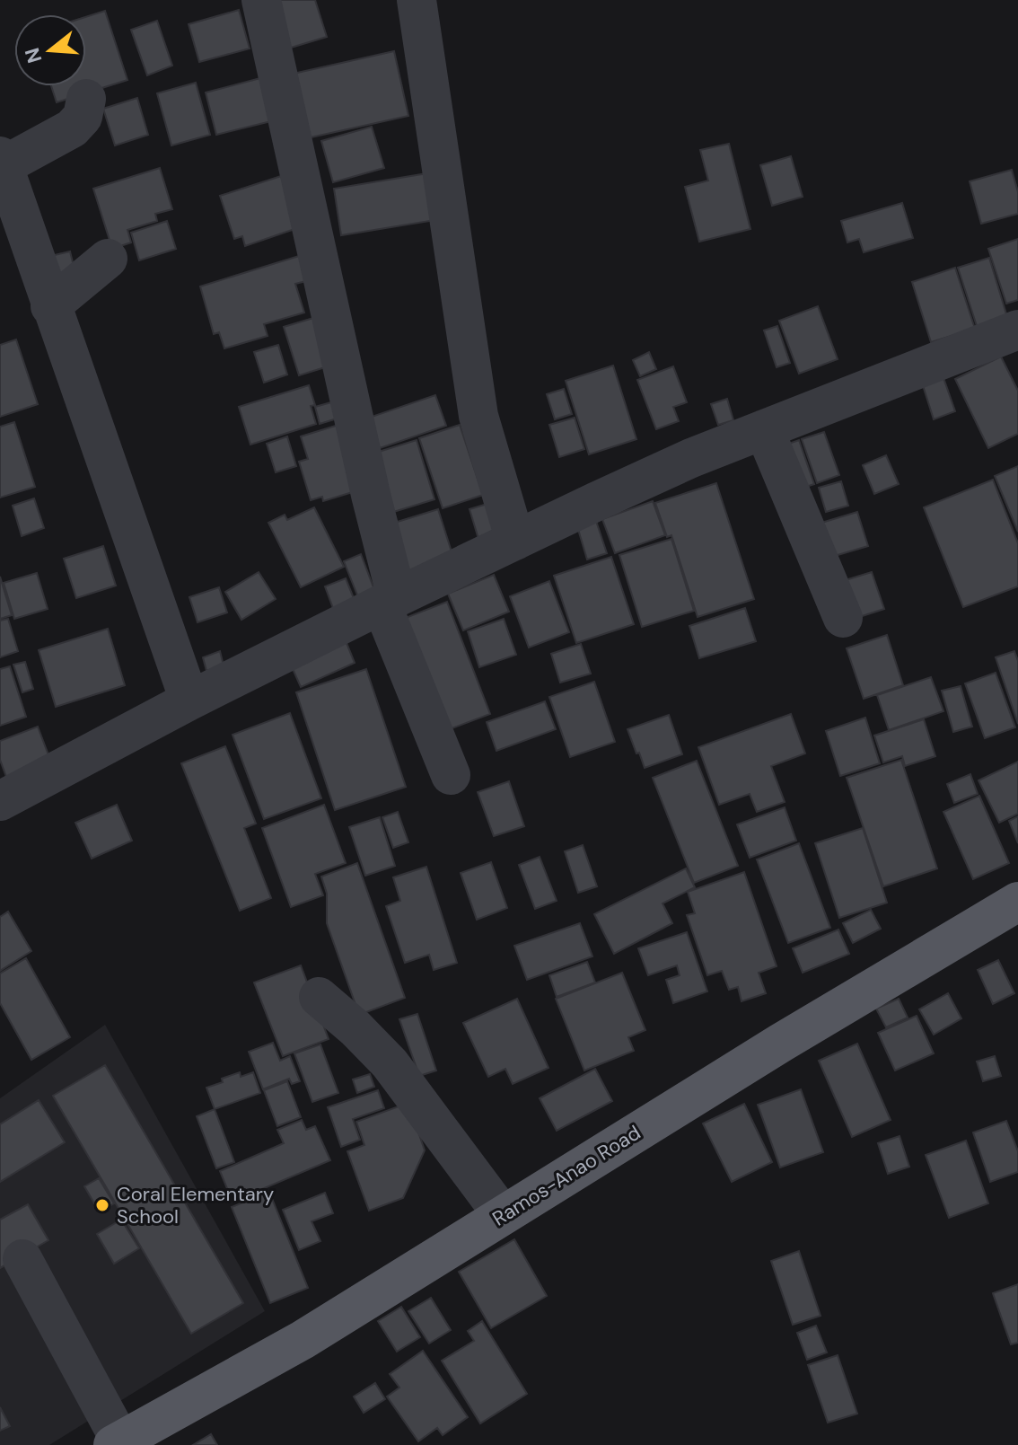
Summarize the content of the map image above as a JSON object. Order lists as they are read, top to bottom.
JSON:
{
  "streets": {
    "main road": ["Ramos-Anao Road"]
  },
  "places": ["Coral Elementary School"],
  "north": "left"
}
